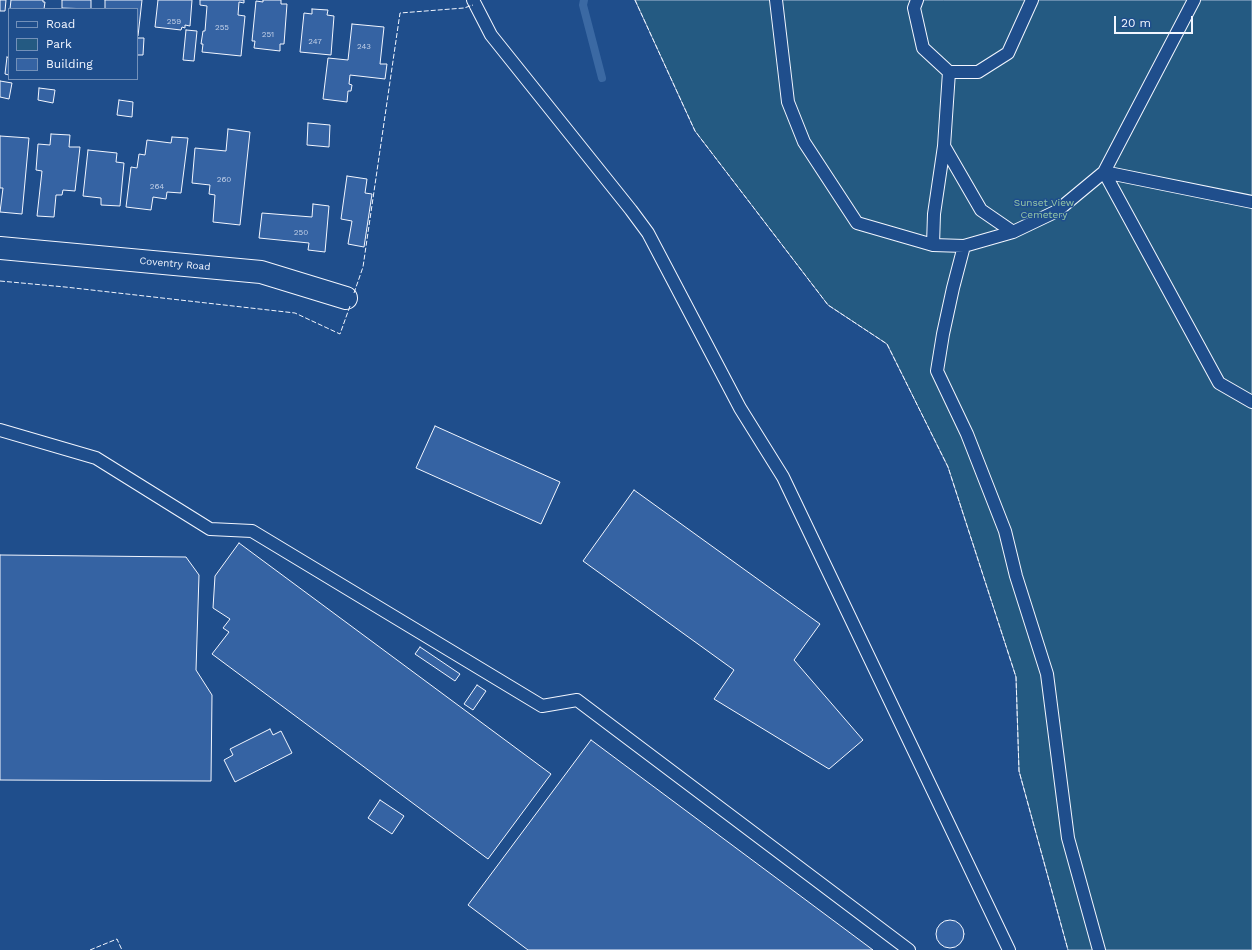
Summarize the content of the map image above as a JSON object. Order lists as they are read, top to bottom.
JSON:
{
  "streets": {
    "street": ["Coventry Road"]
  },
  "parks": ["Sunset View Cemetery"],
  "house_numbers": [
    "259",
    "255",
    "251",
    "247",
    "243",
    "260",
    "264",
    "250"
  ],
  "legend": ["Road", "Park", "Building"],
  "scale_bar": "20 m"
}
